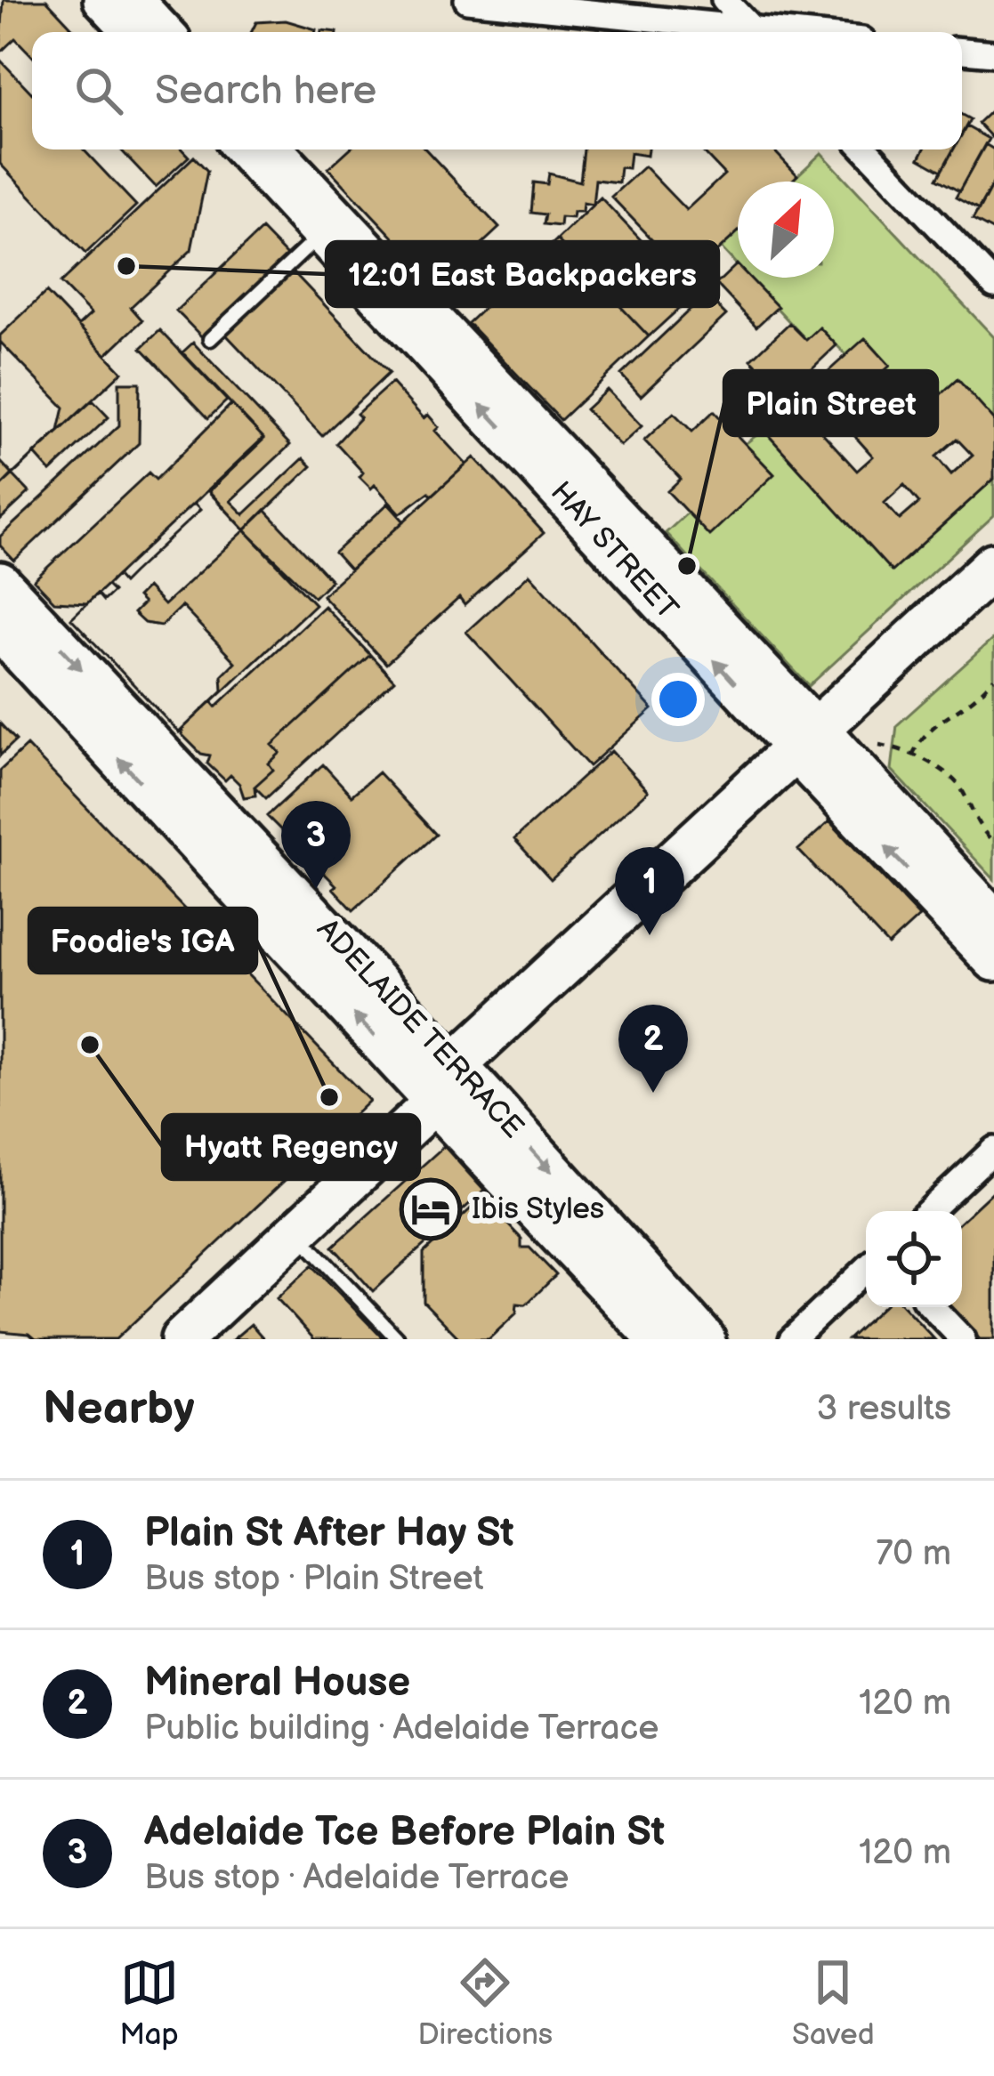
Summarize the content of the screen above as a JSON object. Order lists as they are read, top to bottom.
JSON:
{
  "streets": {
    "highway": ["ADELAIDE TERRACE"],
    "main road": ["HAY STREET"]
  },
  "places": {
    "other": [
      "12:01 East Backpackers",
      "Plain Street",
      "Hyatt Regency",
      "Foodie's IGA"
    ],
    "hotel": ["Ibis Styles"]
  },
  "north": "top right",
  "page": {
    "search": "Search here",
    "pins": ["3", "1", "2"],
    "heading": ["Nearby", "3 results"],
    "list": [
      {
        "mark": "1",
        "name": "Plain St After Hay St",
        "note": "Bus stop · Plain Street",
        "value": "70 m"
      },
      {
        "mark": "2",
        "name": "Mineral House",
        "note": "Public building · Adelaide Terrace",
        "value": "120 m"
      },
      {
        "mark": "3",
        "name": "Adelaide Tce Before Plain St",
        "note": "Bus stop · Adelaide Terrace",
        "value": "120 m"
      }
    ],
    "nav": ["Map", "Directions", "Saved"]
  }
}
